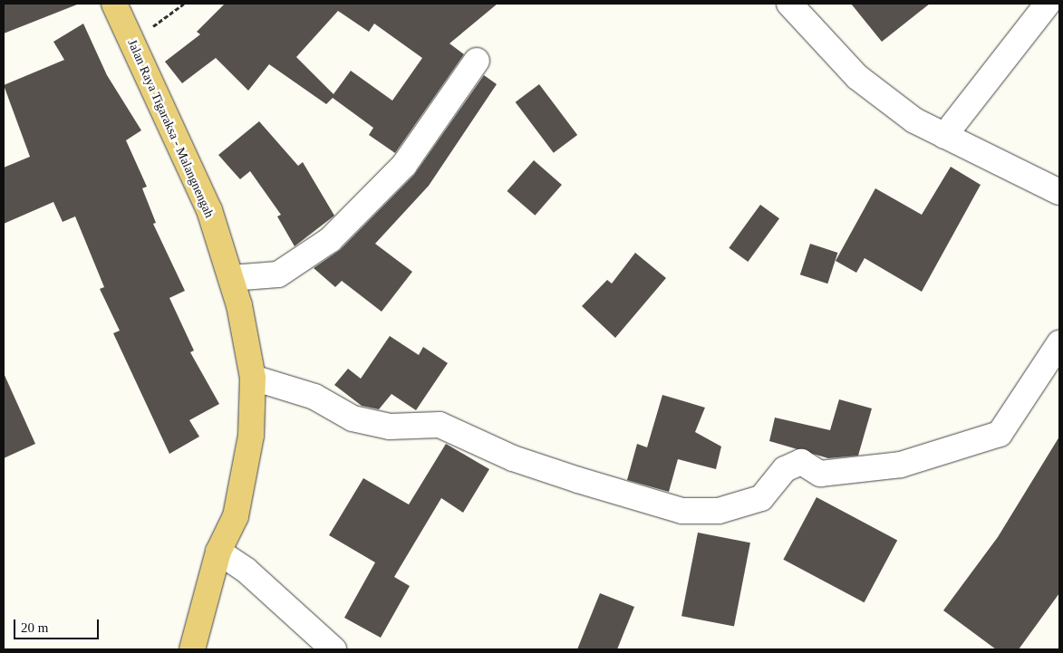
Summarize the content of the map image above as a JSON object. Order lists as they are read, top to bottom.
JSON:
{
  "streets": {
    "main road": ["Jalan Raya Tigaraksa - Malangnengah"]
  },
  "scale_bar": "20 m"
}
